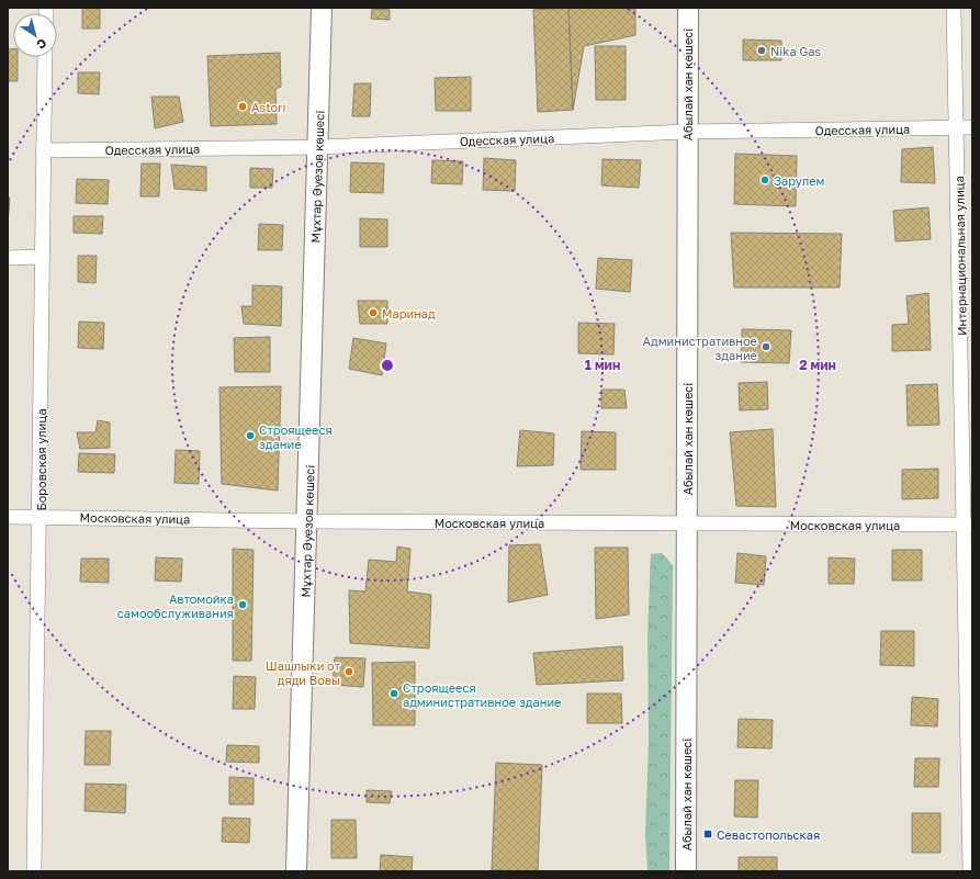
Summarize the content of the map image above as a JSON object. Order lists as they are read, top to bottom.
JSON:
{
  "streets": {
    "main road": ["Абылай хан көшесі", "Мұхтар Әуезов көшесі"],
    "street": [
      "Одесская улица",
      "Интернациональная улица",
      "Боровская улица",
      "Московская улица"
    ]
  },
  "crossings": [
    ["Абылай хан көшесі", "Одесская улица"],
    ["Абылай хан көшесі", "Московская улица"],
    ["Одесская улица", "Мұхтар Әуезов көшесі"],
    ["Одесская улица", "Интернациональная улица"],
    ["Одесская улица", "Боровская улица"],
    ["Мұхтар Әуезов көшесі", "Московская улица"],
    ["Интернациональная улица", "Московская улица"],
    ["Боровская улица", "Московская улица"]
  ],
  "places": {
    "other": [
      "Nika Gas",
      "Astori",
      "Зарулем",
      "Маринад",
      "Административное здание",
      "Строящееся здание",
      "Автомойка самообслуживания",
      "Шашлыки от дяди Вовы",
      "Строящееся административное здание"
    ],
    "transit": ["Севастопольская"]
  },
  "north": "bottom right",
  "rings": ["1 мин", "2 мин"]
}
